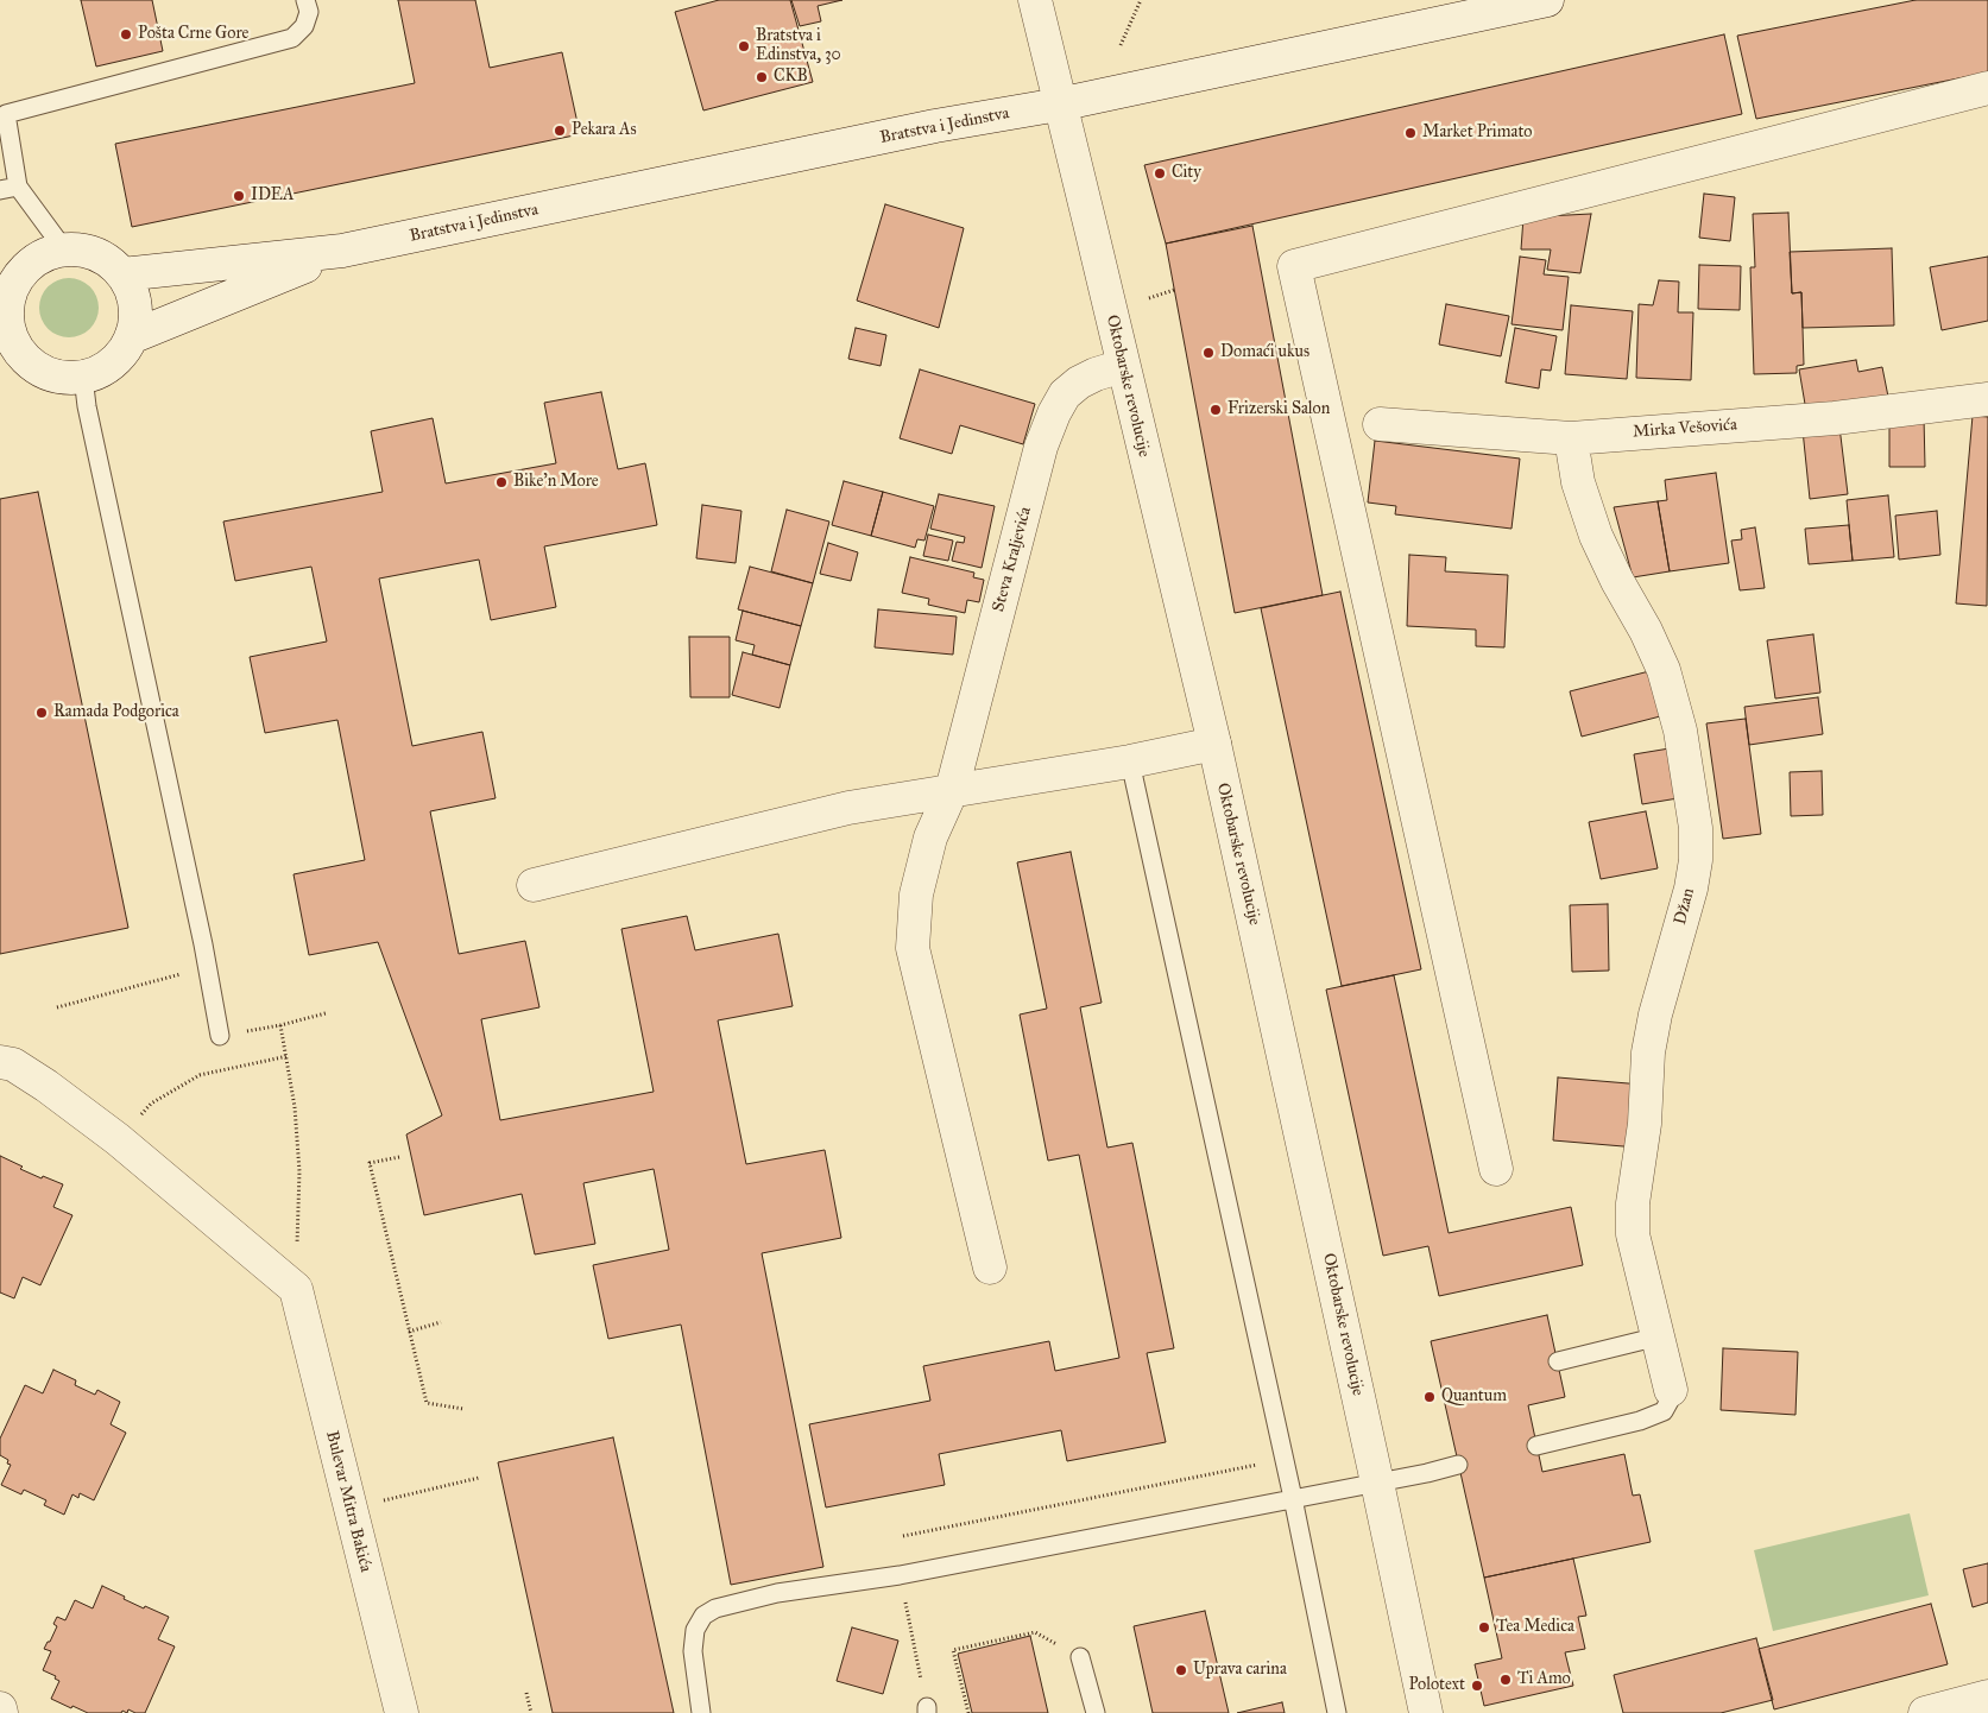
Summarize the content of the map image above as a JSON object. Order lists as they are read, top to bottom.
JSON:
{
  "streets": {
    "street": [
      "Bratstva i Jedinstva",
      "Oktobarske revolucije",
      "Mirka Vešovića",
      "Steva Kraljevića",
      "Džan",
      "Bulevar Mitra Bakića"
    ]
  },
  "crossings": [
    ["Bratstva i Jedinstva", "Oktobarske revolucije"],
    ["Oktobarske revolucije", "Steva Kraljevića"],
    ["Mirka Vešovića", "Džan"]
  ],
  "places": [
    "Pošta Crne Gore",
    "Bratstva i Edinstva, 30",
    "CKB",
    "Pekara As",
    "Market Primato",
    "City",
    "IDEA",
    "Domaći ukus",
    "Frizerski Salon",
    "Bike'n More",
    "Ramada Podgorica",
    "Quantum",
    "Tea Medica",
    "Uprava carina",
    "Ti Amo",
    "Polotext"
  ]
}
